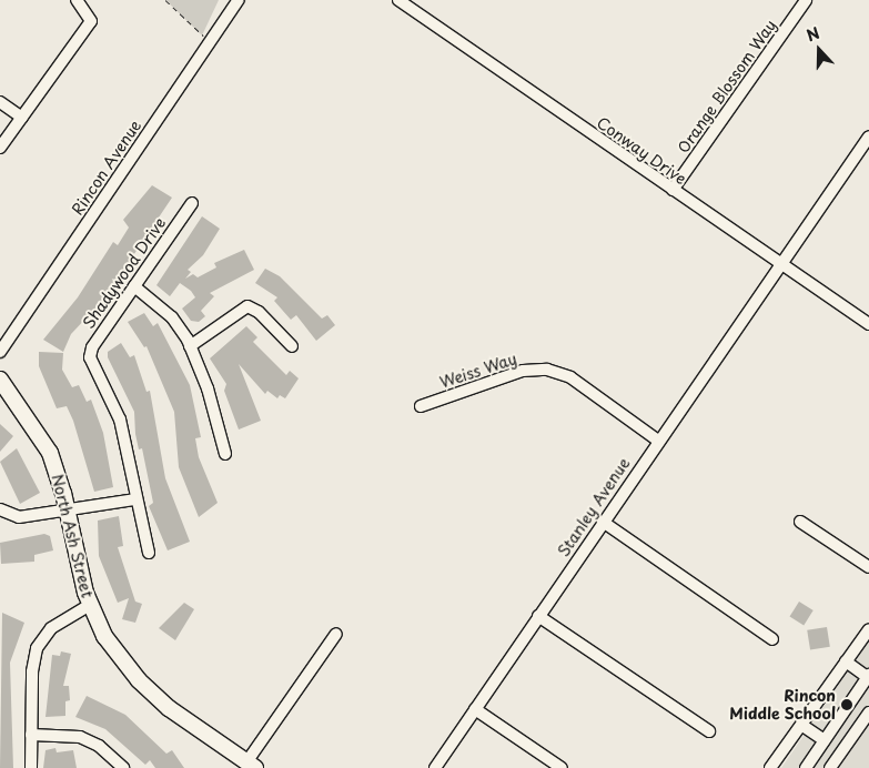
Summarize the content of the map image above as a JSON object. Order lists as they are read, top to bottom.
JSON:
{
  "streets": {
    "main road": ["North Ash Street"],
    "street": [
      "Orange Blossom Way",
      "Conway Drive",
      "Rincon Avenue",
      "Shadywood Drive",
      "Weiss Way",
      "Stanley Avenue"
    ]
  },
  "crossings": [
    ["Orange Blossom Way", "Conway Drive"],
    ["Conway Drive", "Stanley Avenue"],
    ["Weiss Way", "Stanley Avenue"]
  ],
  "places": ["Rincon Middle School"],
  "north": "top"
}
